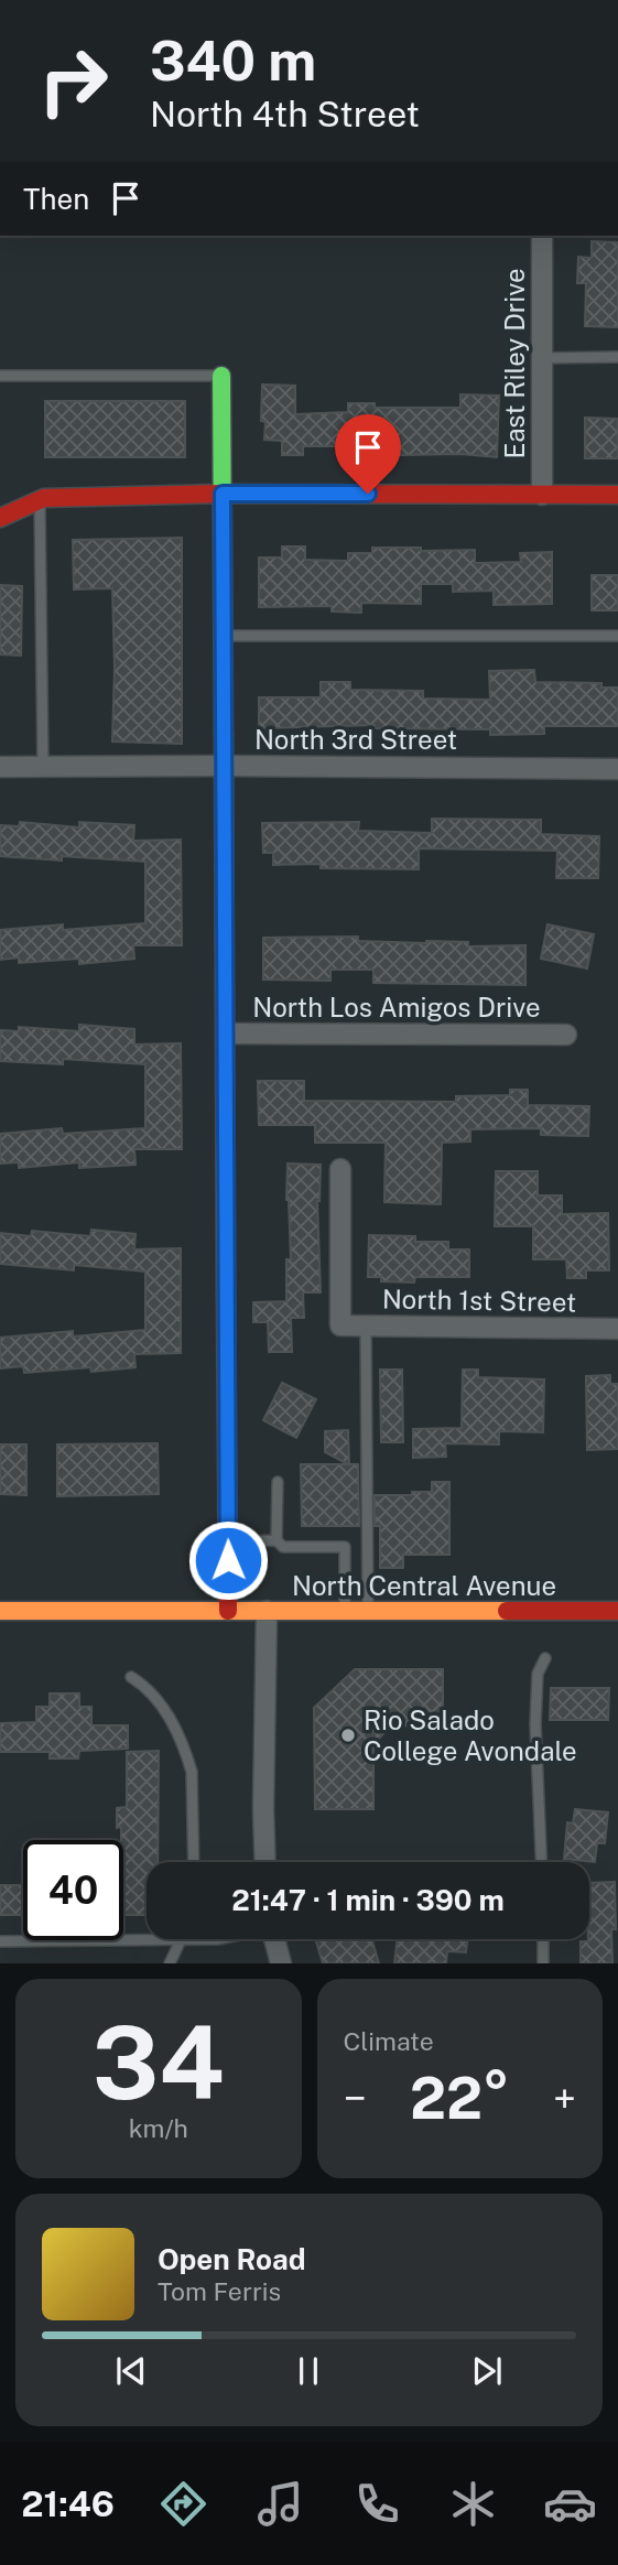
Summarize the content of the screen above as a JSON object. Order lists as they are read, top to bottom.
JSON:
{
  "streets": {
    "street": [
      "East Riley Drive",
      "North 3rd Street",
      "North Los Amigos Drive",
      "North 1st Street",
      "North Central Avenue"
    ]
  },
  "places": ["Rio Salado College Avondale"],
  "page": {
    "turn": ["340 m", "North 4th Street"],
    "then": "Then",
    "limit": "40",
    "trip": "21:47 · 1 min · 390 m",
    "tile": [
      ["34", "km/h"],
      "Climate"
    ],
    "heat": ["−", "22°", "+"],
    "song": ["Open Road", "Tom Ferris"],
    "tabs": "21:46"
  }
}
